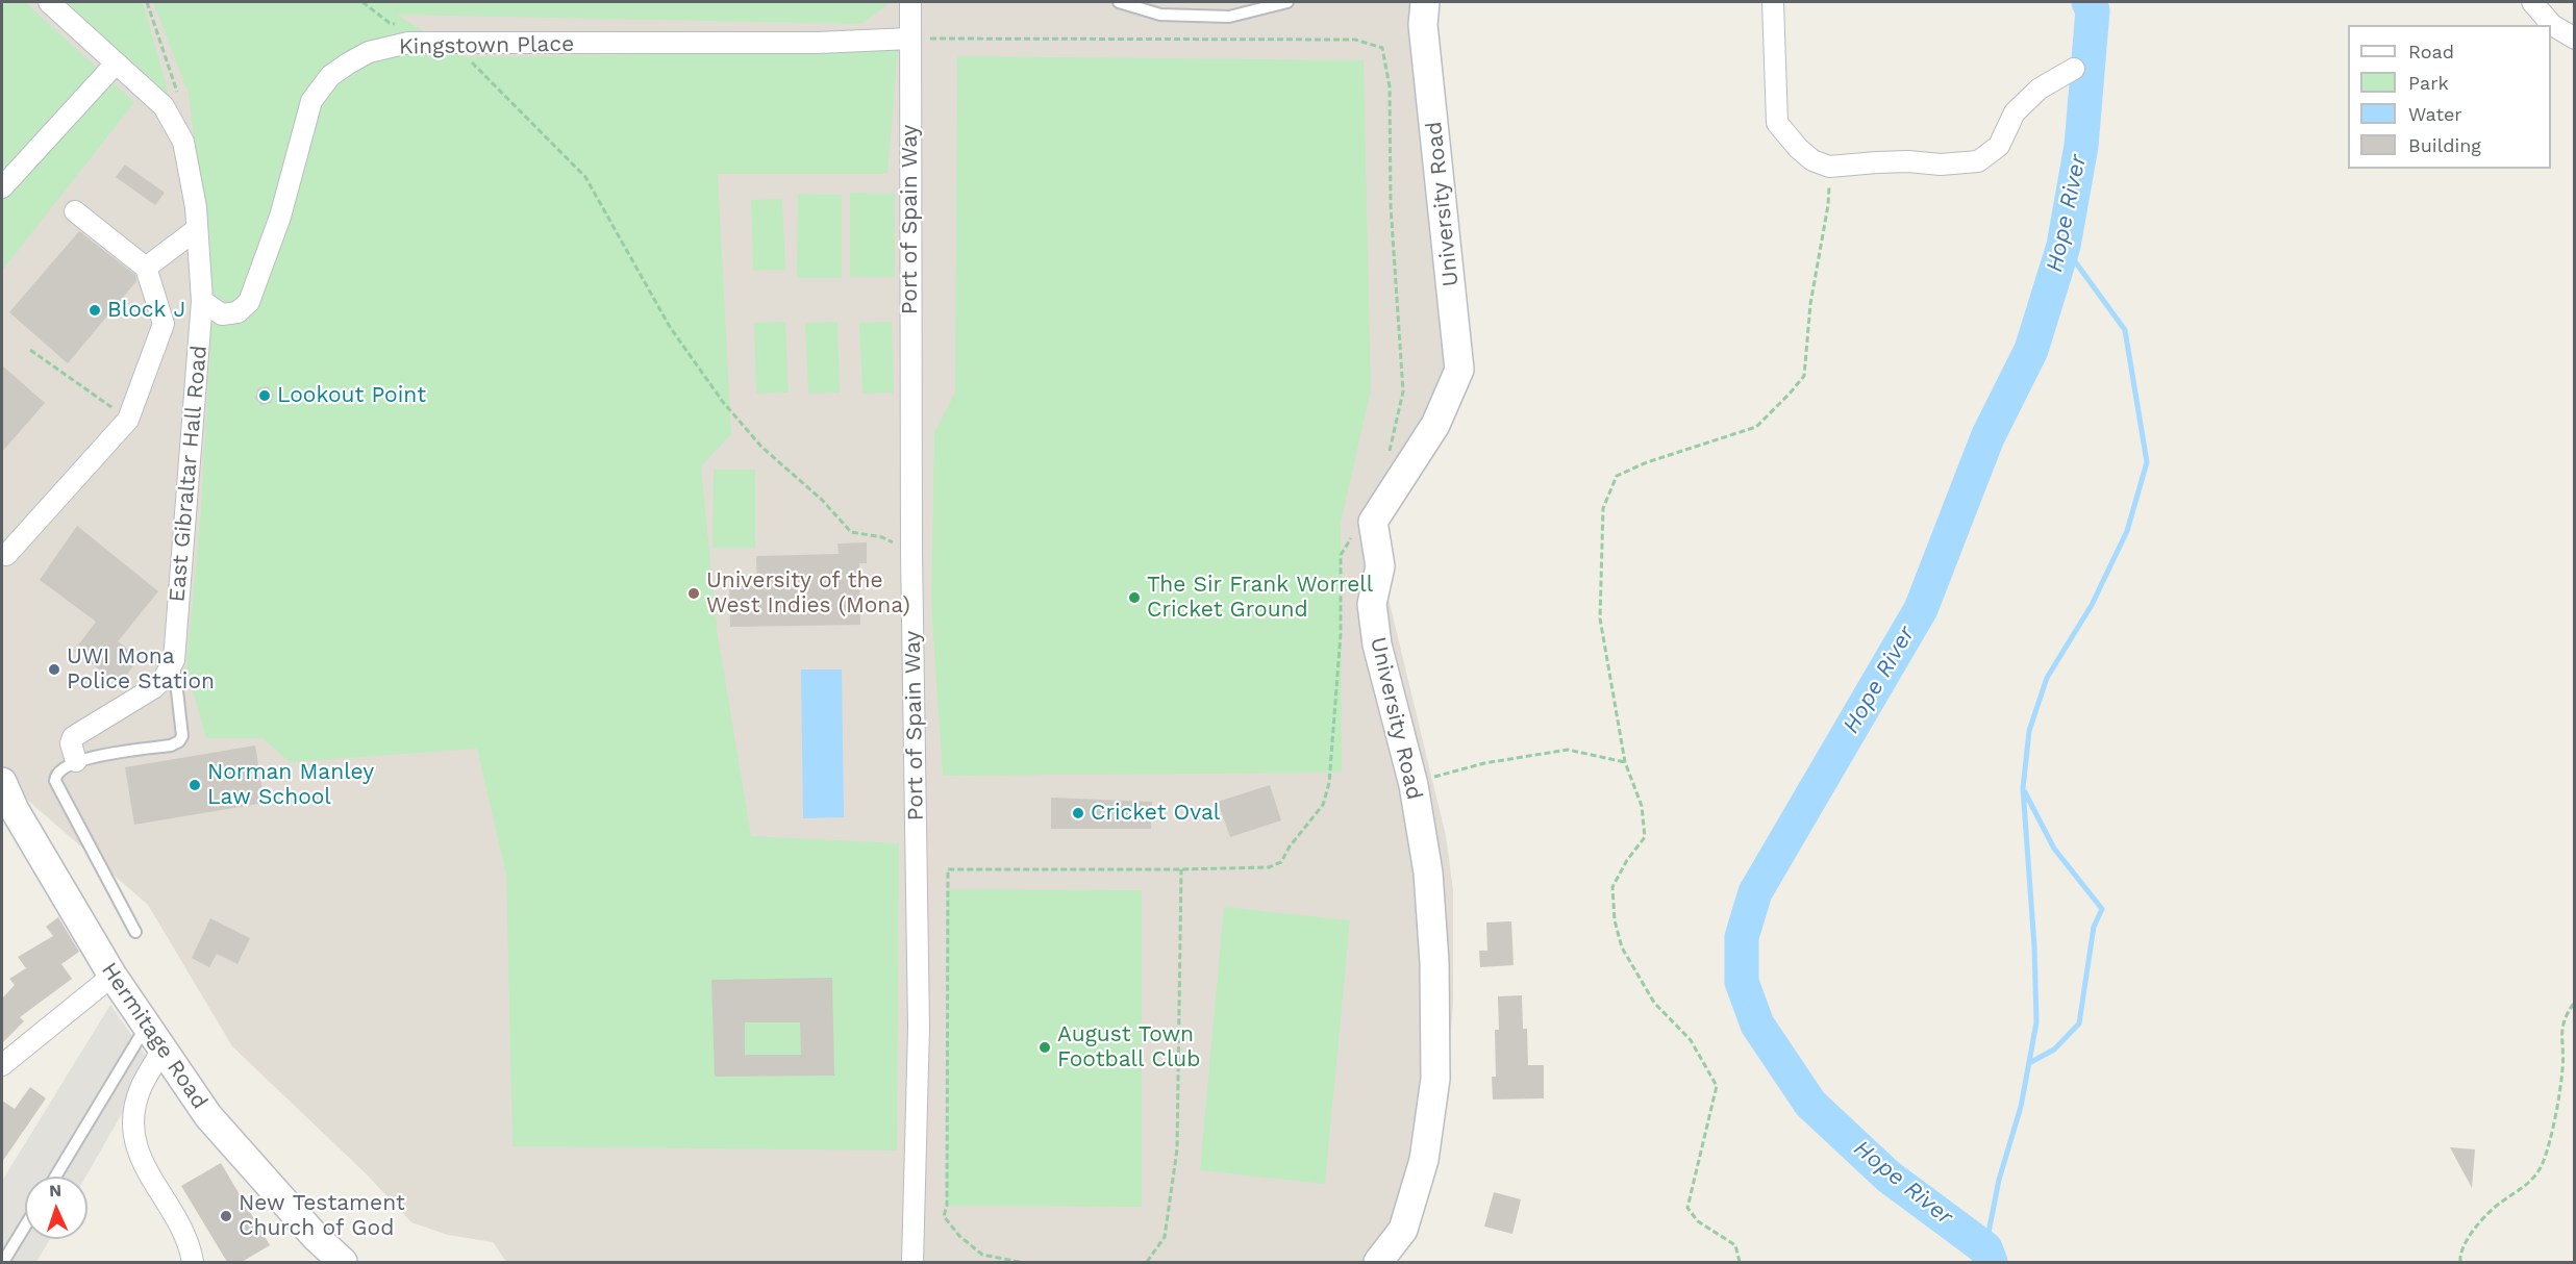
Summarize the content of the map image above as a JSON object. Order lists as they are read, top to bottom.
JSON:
{
  "streets": {
    "street": [
      "Kingstown Place",
      "University Road",
      "Port of Spain Way",
      "East Gibraltar Hall Road",
      "Hermitage Road"
    ]
  },
  "crossings": [
    ["Kingstown Place", "Port of Spain Way"],
    ["Kingstown Place", "East Gibraltar Hall Road"]
  ],
  "water": ["Hope River"],
  "places": [
    "Block J",
    "Lookout Point",
    "University of the West Indies (Mona)",
    "The Sir Frank Worrell Cricket Ground",
    "UWI Mona Police Station",
    "Norman Manley Law School",
    "Cricket Oval",
    "August Town Football Club",
    "New Testament Church of God"
  ],
  "legend": [
    "Road",
    "Park",
    "Water",
    "Building"
  ],
  "north": "top"
}
